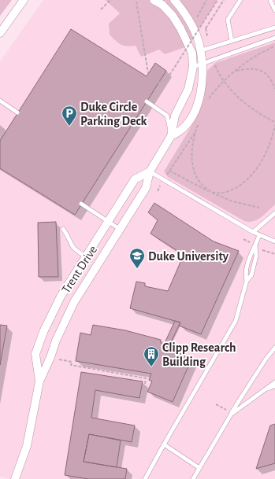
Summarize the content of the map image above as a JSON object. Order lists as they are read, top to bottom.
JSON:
{
  "streets": {
    "street": ["Trent Drive"]
  },
  "places": {
    "parking": ["Duke Circle Parking Deck"],
    "school or university": ["Duke University"],
    "building": ["Clipp Research Building"]
  }
}
